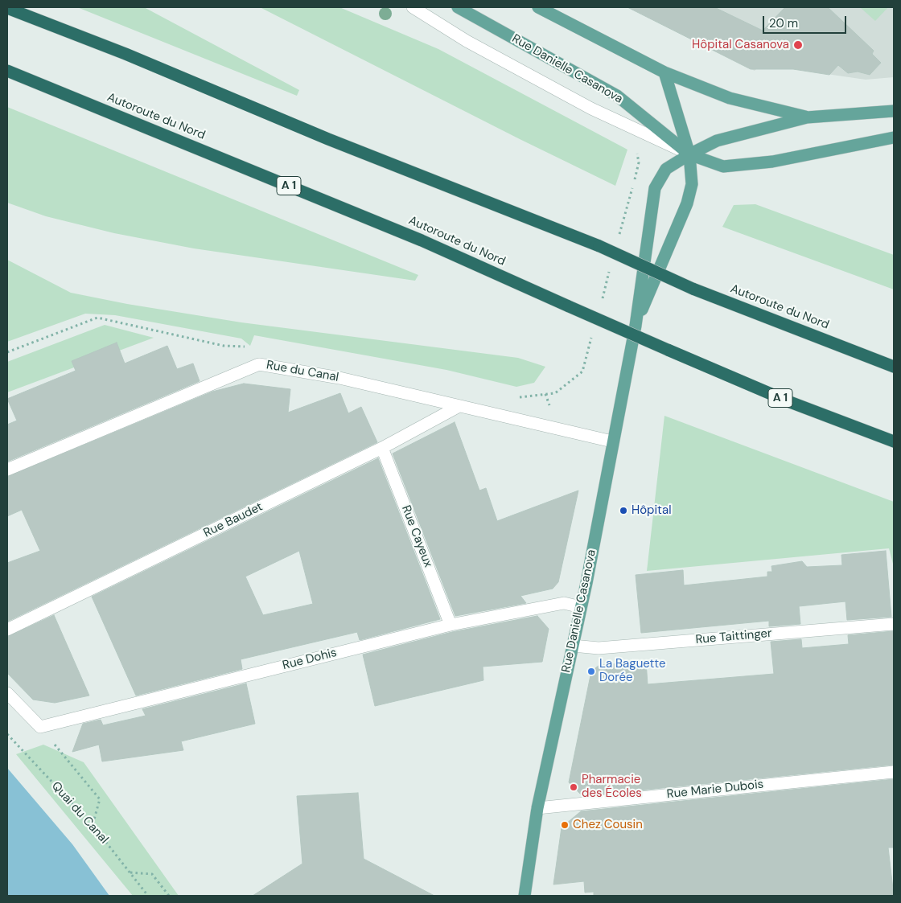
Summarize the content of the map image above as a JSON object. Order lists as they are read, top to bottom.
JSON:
{
  "streets": {
    "highway": ["Autoroute du Nord", "A 1"],
    "main road": ["Rue Danielle Casanova"],
    "street": [
      "Rue du Canal",
      "Rue Baudet",
      "Rue Cayeux",
      "Rue Taittinger",
      "Rue Dohis",
      "Rue Marie Dubois"
    ],
    "path": ["Quai du Canal"]
  },
  "crossings": [
    ["Rue Danielle Casanova", "Rue du Canal"],
    ["Rue Danielle Casanova", "Rue Taittinger"],
    ["Rue Danielle Casanova", "Rue Dohis"],
    ["Rue Danielle Casanova", "Rue Marie Dubois"],
    ["Rue du Canal", "Rue Baudet"],
    ["Rue Baudet", "Rue Cayeux"],
    ["Rue Cayeux", "Rue Dohis"]
  ],
  "places": [
    "Hôpital Casanova",
    "Hôpital",
    "La Baguette Dorée",
    "Pharmacie des Écoles",
    "Chez Cousin"
  ],
  "scale_bar": "20 m"
}
